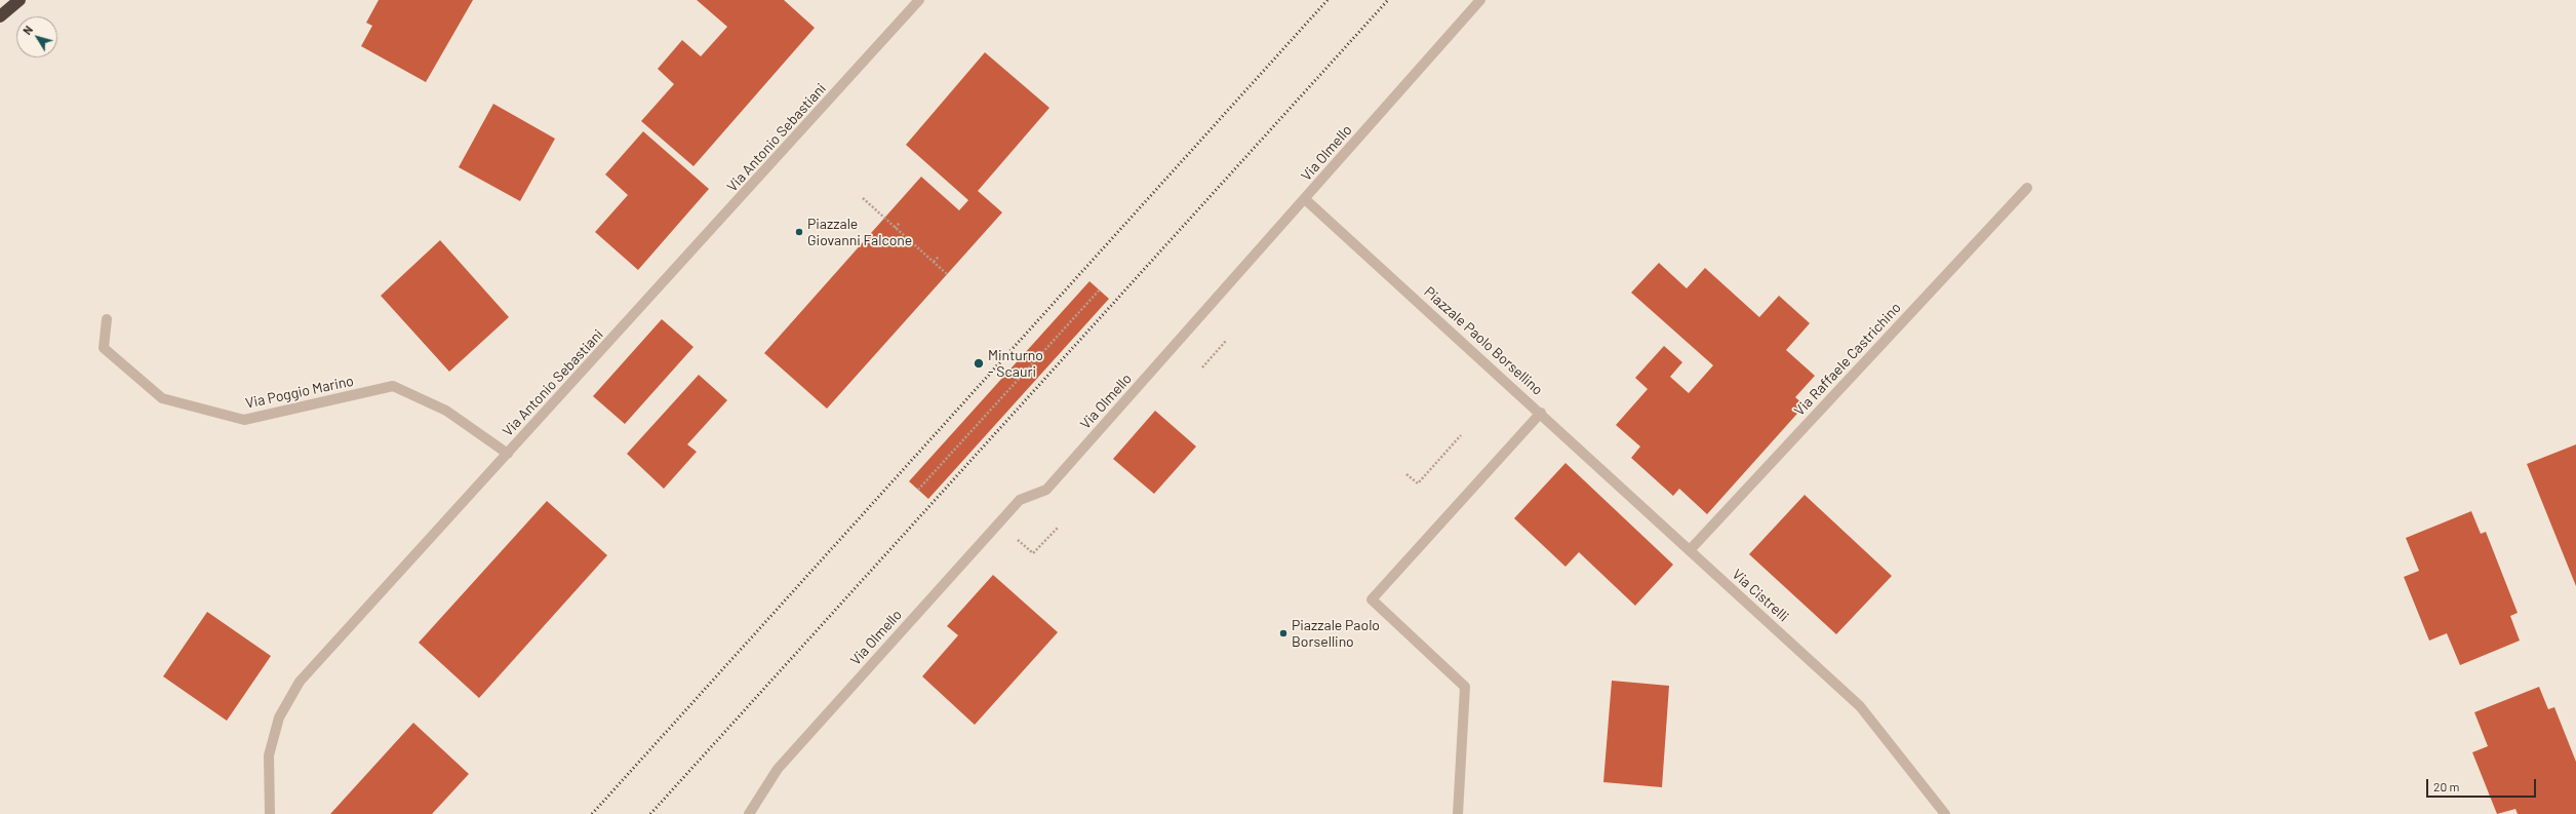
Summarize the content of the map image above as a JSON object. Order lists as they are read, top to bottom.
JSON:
{
  "streets": {
    "street": [
      "Via Antonio Sebastiani",
      "Via Olmello",
      "Piazzale Paolo Borsellino",
      "Via Raffaele Castrichino",
      "Via Poggio Marino",
      "Via Cistrelli"
    ]
  },
  "crossings": [
    ["Via Antonio Sebastiani", "Via Poggio Marino"],
    ["Via Olmello", "Piazzale Paolo Borsellino"],
    ["Piazzale Paolo Borsellino", "Via Cistrelli"],
    ["Via Raffaele Castrichino", "Via Cistrelli"]
  ],
  "places": ["Piazzale Giovanni Falcone", "Minturno - Scauri", "Piazzale Paolo Borsellino"],
  "scale_bar": "20 m",
  "north": "top left"
}
